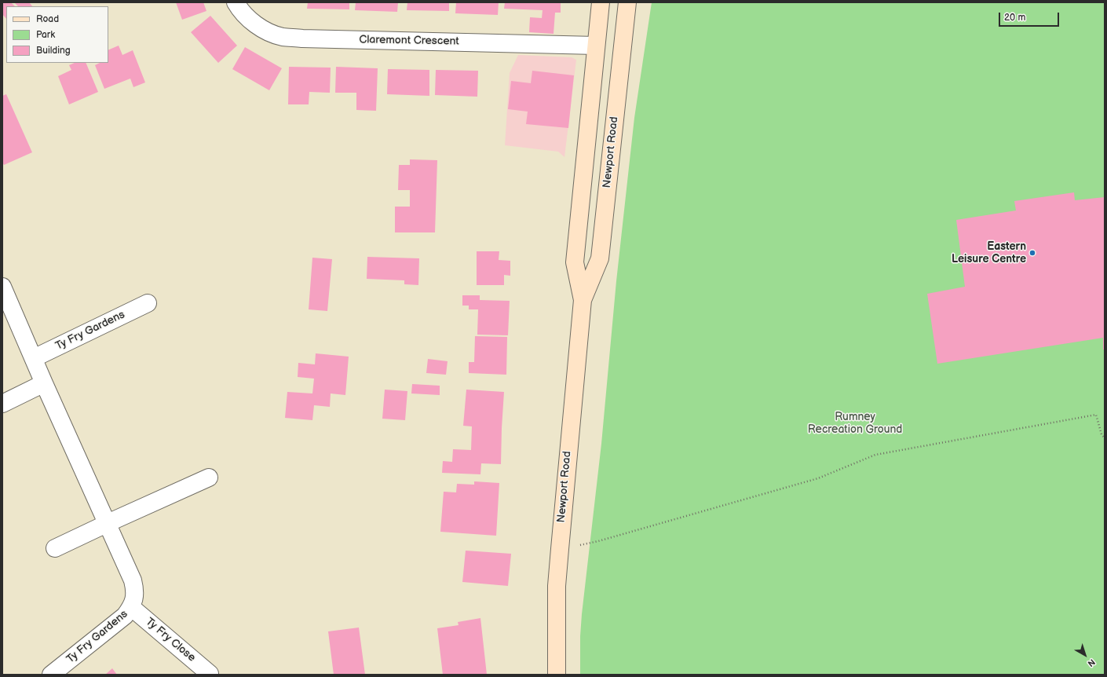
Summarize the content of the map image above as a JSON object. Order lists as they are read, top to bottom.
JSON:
{
  "streets": {
    "main road": ["Newport Road"],
    "street": ["Claremont Crescent", "Ty Fry Gardens", "Ty Fry Close"]
  },
  "crossings": [
    ["Claremont Crescent", "Newport Road"],
    ["Ty Fry Gardens", "Ty Fry Close"]
  ],
  "parks": ["Rumney Recreation Ground"],
  "places": ["Eastern Leisure Centre"],
  "legend": ["Road", "Park", "Building"],
  "scale_bar": "20 m",
  "north": "bottom right"
}
